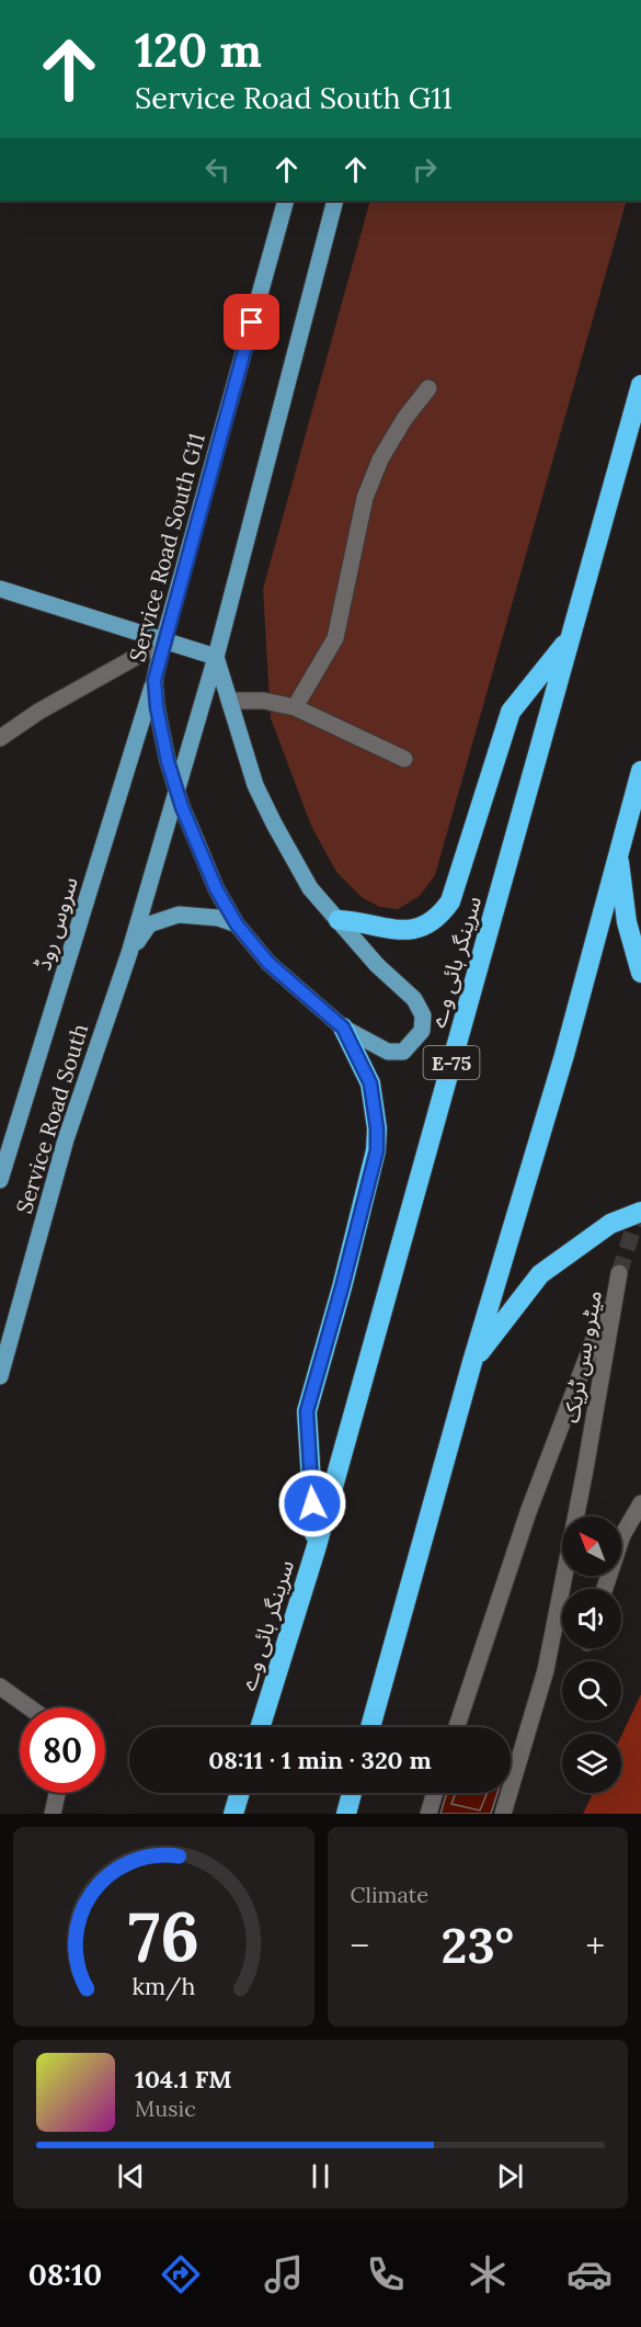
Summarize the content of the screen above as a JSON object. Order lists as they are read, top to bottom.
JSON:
{
  "streets": {
    "highway": ["سرینگر ہائی وے", "E-75"],
    "main road": ["Service Road South G11", "سروس روڈ", "Service Road South"],
    "street": ["میٹرو بس ٹریک"]
  },
  "crossings": [
    ["Service Road South G11", "سروس روڈ"]
  ],
  "north": "top left",
  "page": {
    "turn": ["120 m", "Service Road South G11"],
    "limit": "80",
    "trip": "08:11 · 1 min · 320 m",
    "tile": "Climate",
    "heat": ["−", "23°", "+"],
    "song": ["104.1 FM", "Music"],
    "tabs": "08:10",
    "gauge": ["76", "km/h"]
  }
}
